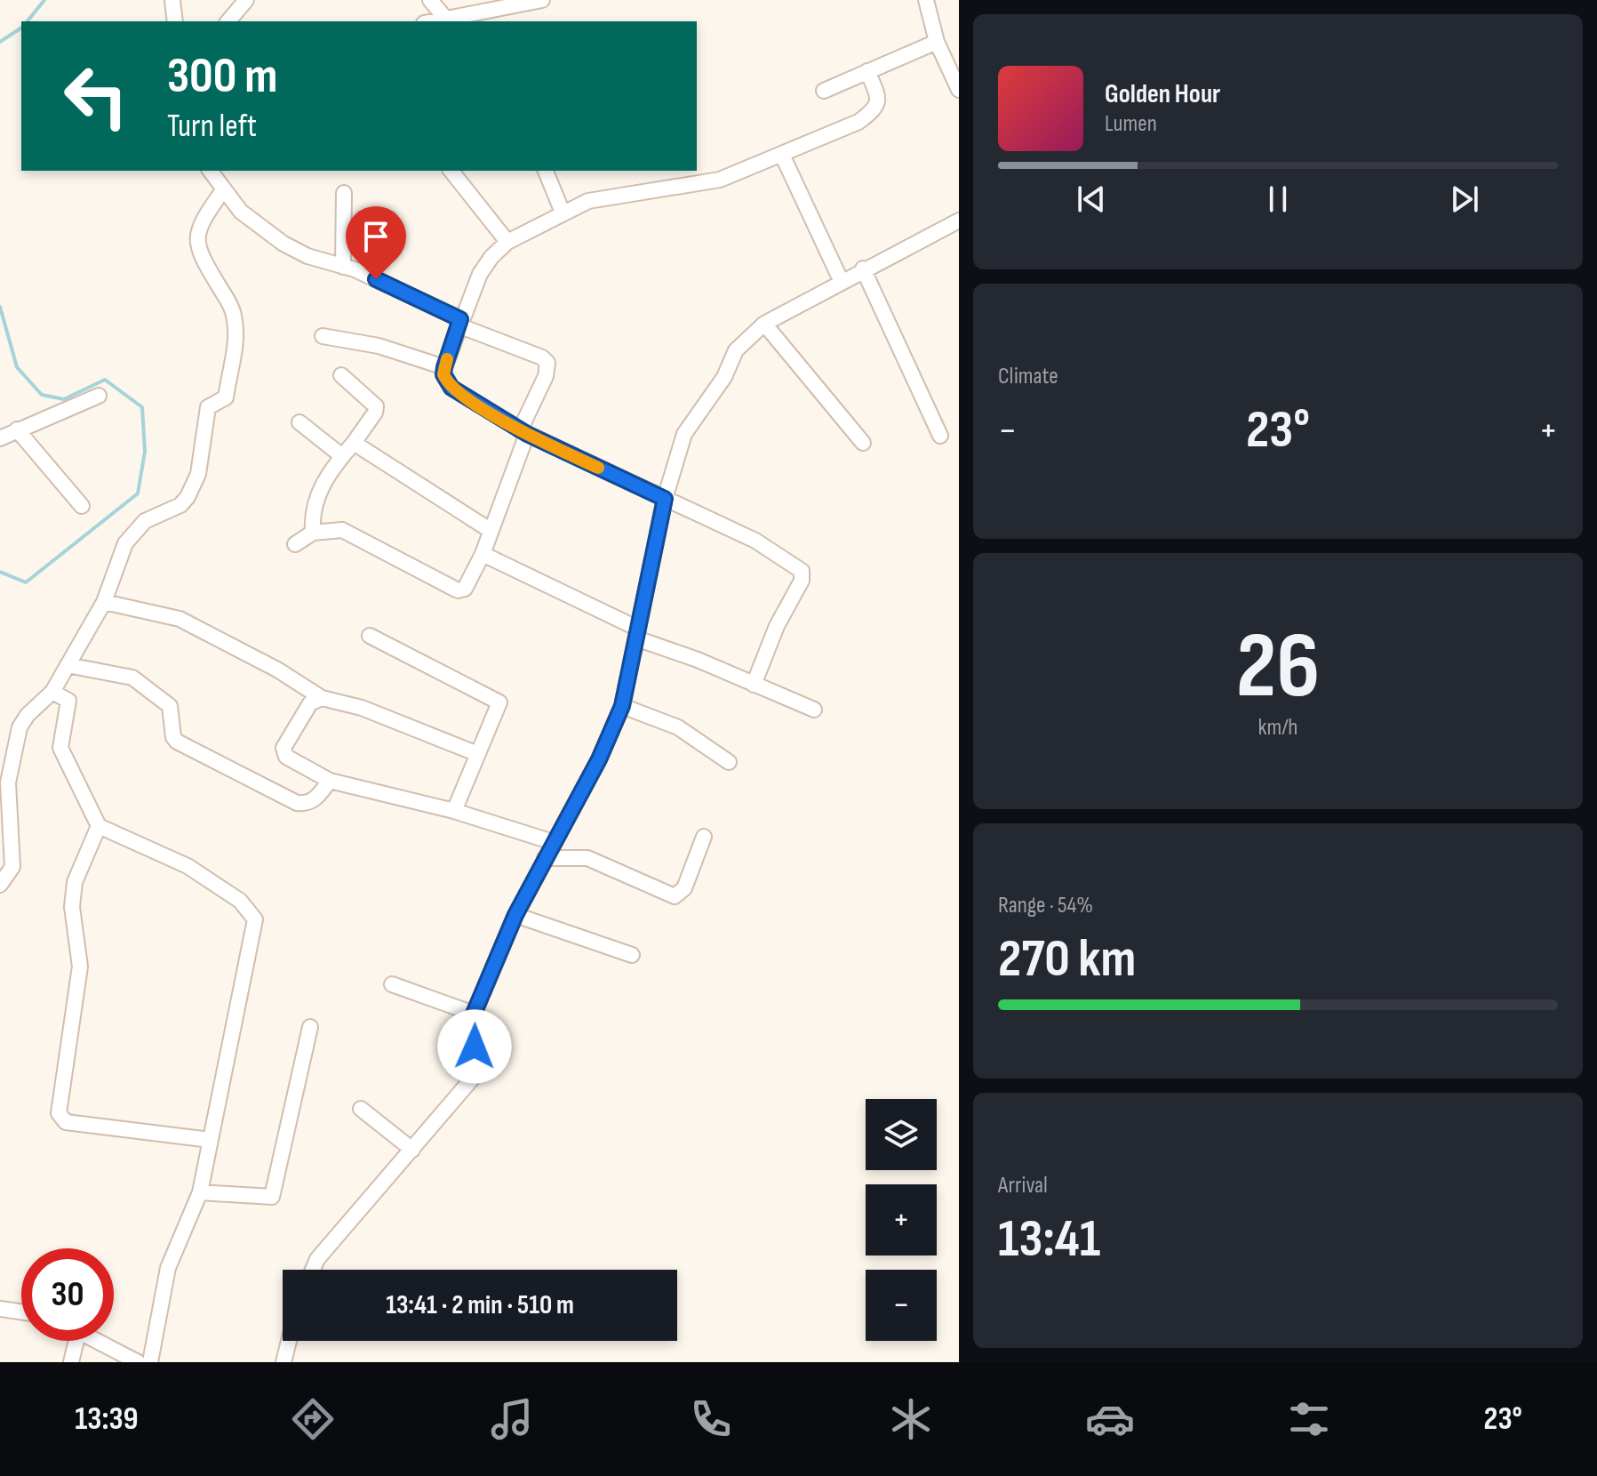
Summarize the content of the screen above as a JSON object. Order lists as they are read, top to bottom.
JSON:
{
  "page": {
    "turn": ["300 m", "Turn left"],
    "song": ["Golden Hour", "Lumen"],
    "tile": [
      "Climate",
      ["26", "km/h"],
      ["Range · 54%", "270 km"],
      ["Arrival", "13:41"]
    ],
    "heat": ["−", "23°", "+"],
    "map_buttons": ["+", "−"],
    "limit": "30",
    "trip": "13:41 · 2 min · 510 m",
    "tabs": ["13:39", "23°"]
  }
}
